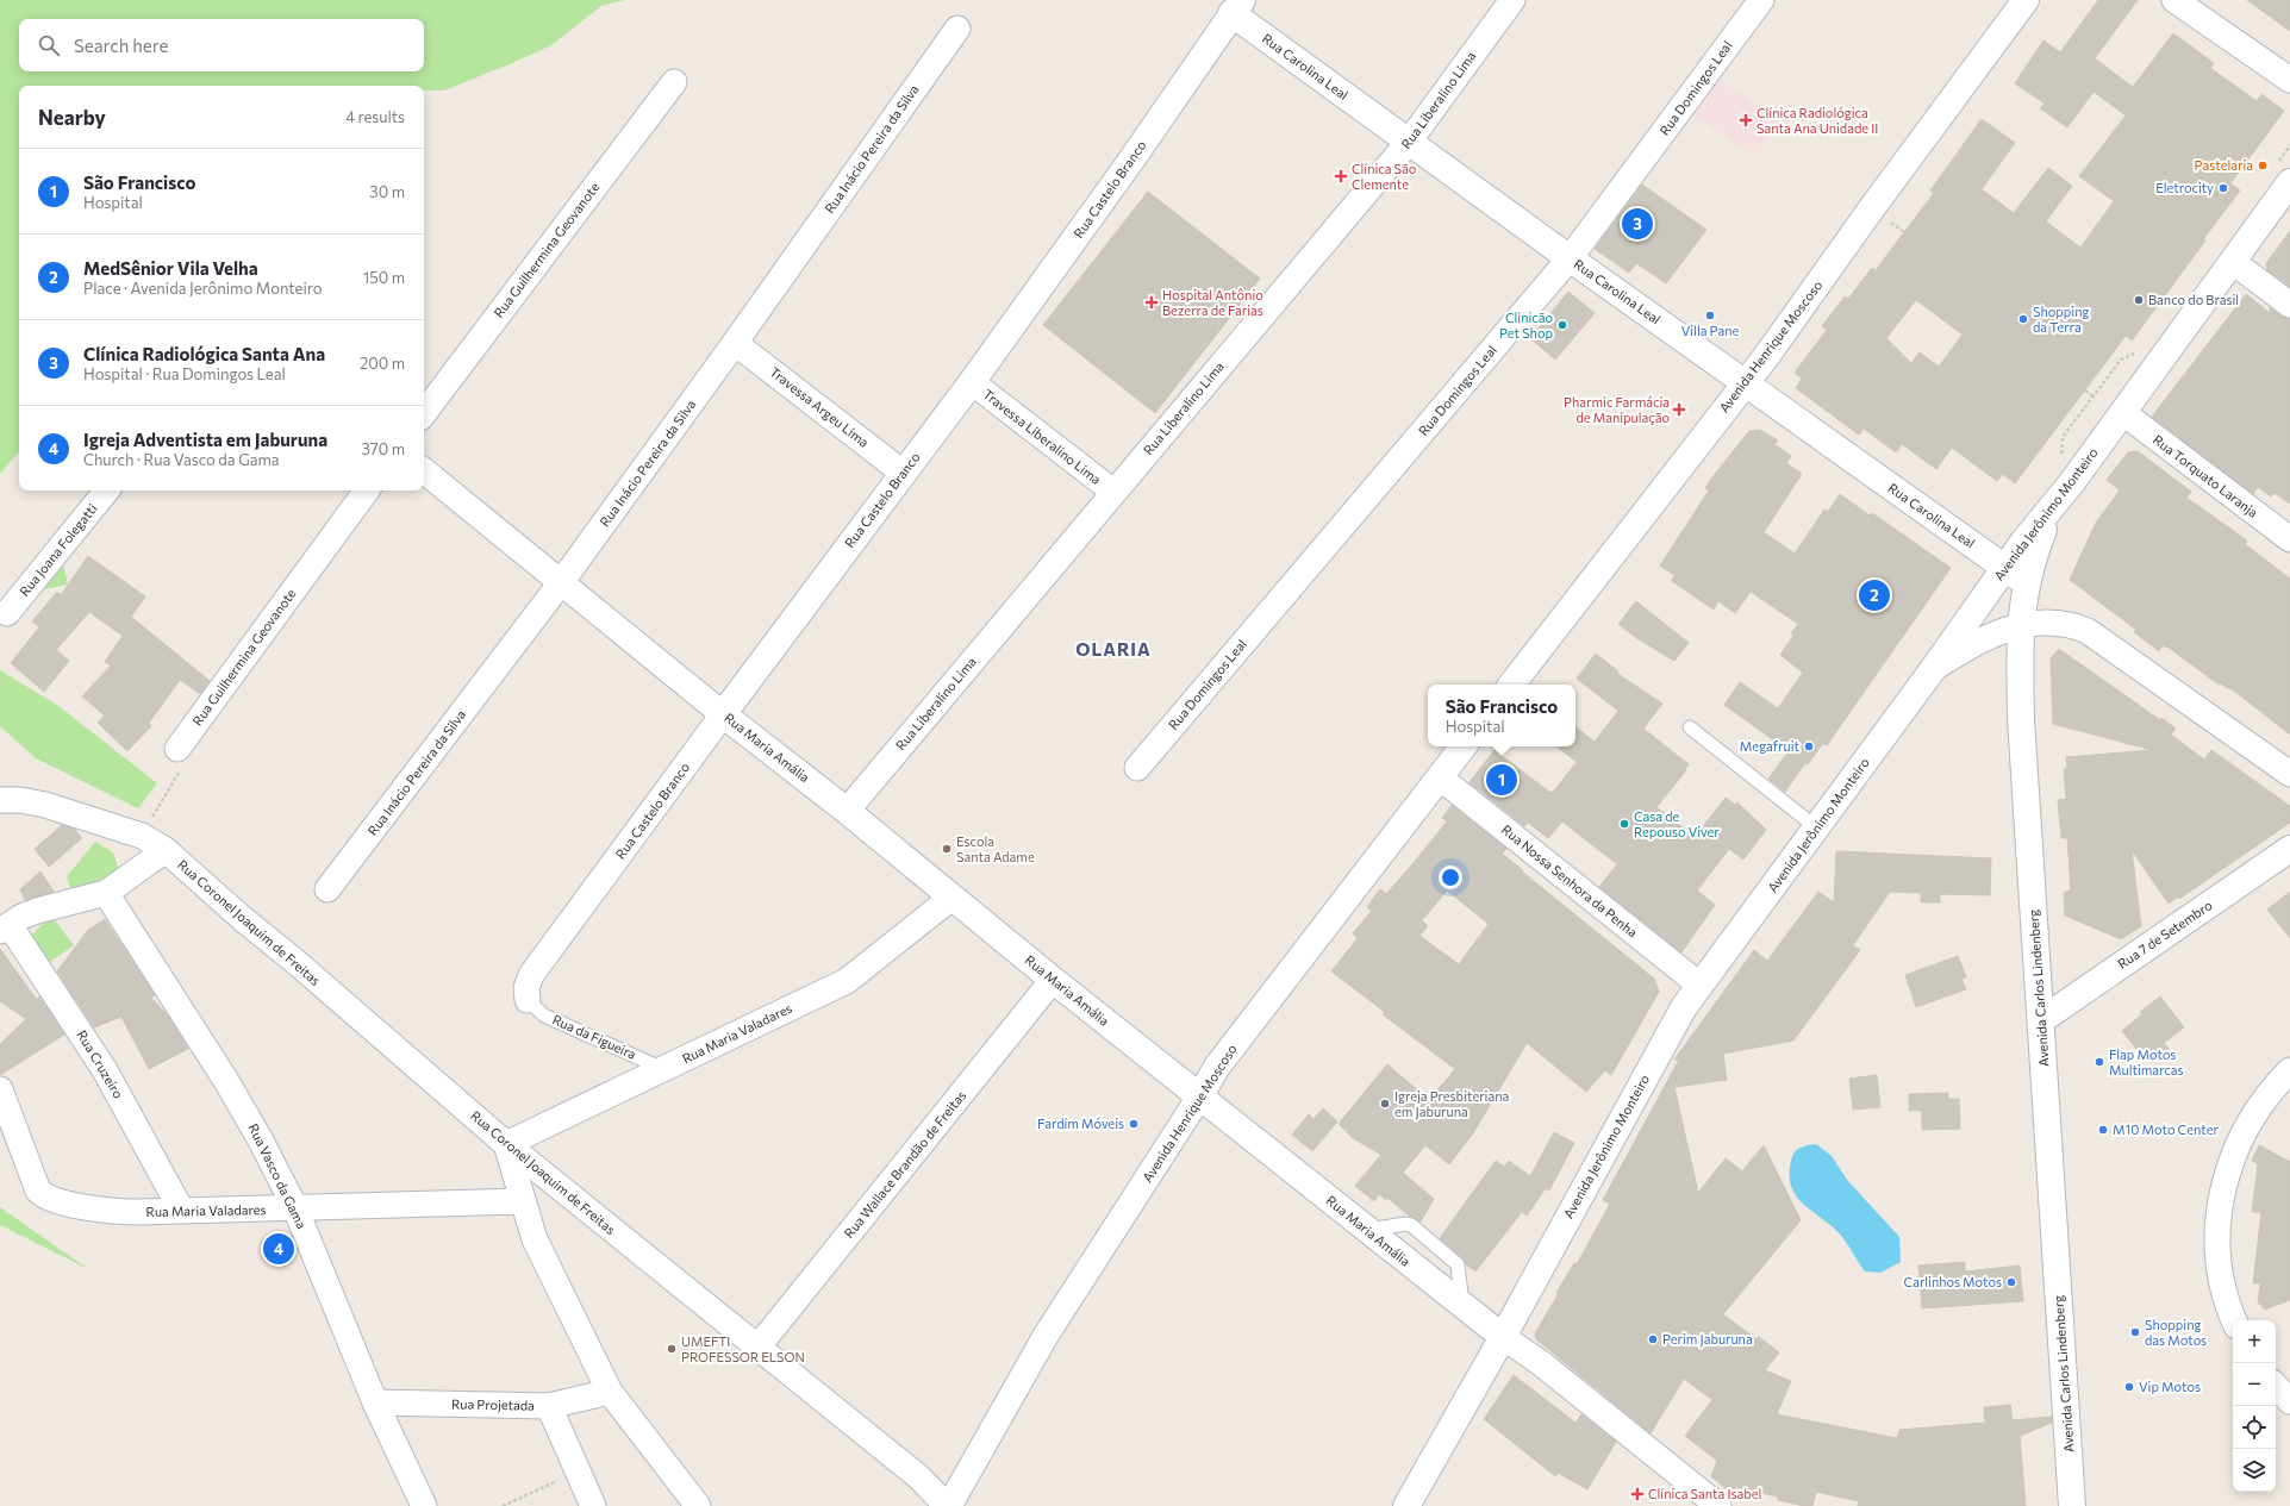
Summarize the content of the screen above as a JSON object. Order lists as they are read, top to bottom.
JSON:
{
  "streets": {
    "main road": [
      "Rua Carolina Leal",
      "Rua Castelo Branco",
      "Avenida Henrique Moscoso",
      "Avenida Jerônimo Monteiro",
      "Rua Maria Amália",
      "Rua 7 de Setembro",
      "Avenida Carlos Lindenberg"
    ],
    "street": [
      "Rua Domingos Leal",
      "Rua Liberalino Lima",
      "Rua Inácio Pereira da Silva",
      "Rua Guilhermina Geovanote",
      "Travessa Argeu Lima",
      "Travessa Liberalino Lima",
      "Rua Torquato Laranja",
      "Rua Joana Folegatti",
      "Rua Nossa Senhora da Penha",
      "Rua Coronel Joaquim de Freitas",
      "Rua Maria Valadares",
      "Rua Cruzeiro",
      "Rua Wallace Brandão de Freitas",
      "Rua Vasco da Gama",
      "Rua Projetada"
    ],
    "lane": ["Rua da Figueira"]
  },
  "crossings": [
    ["Rua Carolina Leal", "Rua Domingos Leal"],
    ["Rua Carolina Leal", "Rua Liberalino Lima"],
    ["Rua Carolina Leal", "Rua Castelo Branco"],
    ["Rua Carolina Leal", "Avenida Henrique Moscoso"],
    ["Rua Carolina Leal", "Avenida Jerônimo Monteiro"],
    ["Rua Carolina Leal", "Avenida Carlos Lindenberg"],
    ["Rua Liberalino Lima", "Travessa Liberalino Lima"],
    ["Rua Liberalino Lima", "Rua Maria Amália"],
    ["Rua Inácio Pereira da Silva", "Travessa Argeu Lima"],
    ["Rua Inácio Pereira da Silva", "Rua Maria Amália"],
    ["Rua Castelo Branco", "Travessa Argeu Lima"],
    ["Rua Castelo Branco", "Travessa Liberalino Lima"],
    ["Rua Castelo Branco", "Rua Maria Amália"],
    ["Rua Castelo Branco", "Rua da Figueira"],
    ["Avenida Henrique Moscoso", "Rua Maria Amália"],
    ["Avenida Henrique Moscoso", "Rua Nossa Senhora da Penha"],
    ["Avenida Henrique Moscoso", "Rua Coronel Joaquim de Freitas"],
    ["Rua Torquato Laranja", "Avenida Jerônimo Monteiro"],
    ["Avenida Jerônimo Monteiro", "Rua Maria Amália"],
    ["Avenida Jerônimo Monteiro", "Rua Nossa Senhora da Penha"],
    ["Avenida Jerônimo Monteiro", "Avenida Carlos Lindenberg"],
    ["Rua Maria Amália", "Rua Maria Valadares"],
    ["Rua Maria Amália", "Rua Wallace Brandão de Freitas"],
    ["Rua Coronel Joaquim de Freitas", "Rua Maria Valadares"],
    ["Rua Coronel Joaquim de Freitas", "Rua Wallace Brandão de Freitas"],
    ["Rua 7 de Setembro", "Avenida Carlos Lindenberg"],
    ["Rua Maria Valadares", "Rua da Figueira"],
    ["Rua Maria Valadares", "Rua Cruzeiro"],
    ["Rua Maria Valadares", "Rua Vasco da Gama"],
    ["Rua Vasco da Gama", "Rua Projetada"]
  ],
  "districts": ["OLARIA"],
  "places": {
    "health": [
      "Clínica Radiológica Santa Ana Unidade II",
      "Clínica São Clemente",
      "Hospital Antônio Bezerra de Farias",
      "Pharmic Farmácia de Manipulação",
      "Clínica Santa Isabel"
    ],
    "other": [
      "Pastelaria",
      "Eletrocity",
      "Banco do Brasil",
      "Villa Pane",
      "Shopping da Terra",
      "Clinicão Pet Shop",
      "Megafruit",
      "Casa de Repouso Viver",
      "Escola Santa Adame",
      "Flap Motos Multimarcas",
      "Igreja Presbiteriana em Jaburuna",
      "Fardim Móveis",
      "M10 Moto Center",
      "Carlinhos Motos",
      "Shopping das Motos",
      "Perim Jaburuna",
      "UMEFTI PROFESSOR ELSON",
      "Vip Motos"
    ]
  },
  "page": {
    "search": "Search here",
    "heading": ["Nearby", "4 results"],
    "list": [
      {
        "mark": "1",
        "name": "São Francisco",
        "note": "Hospital",
        "value": "30 m"
      },
      {
        "mark": "2",
        "name": "MedSênior Vila Velha",
        "note": "Place · Avenida Jerônimo Monteiro",
        "value": "150 m"
      },
      {
        "mark": "3",
        "name": "Clínica Radiológica Santa Ana",
        "note": "Hospital · Rua Domingos Leal",
        "value": "200 m"
      },
      {
        "mark": "4",
        "name": "Igreja Adventista em Jaburuna",
        "note": "Church · Rua Vasco da Gama",
        "value": "370 m"
      }
    ],
    "pins": [
      "3",
      "2",
      "1",
      "4"
    ],
    "popup": ["São Francisco", "Hospital"],
    "map_buttons": ["+", "−"]
  }
}
